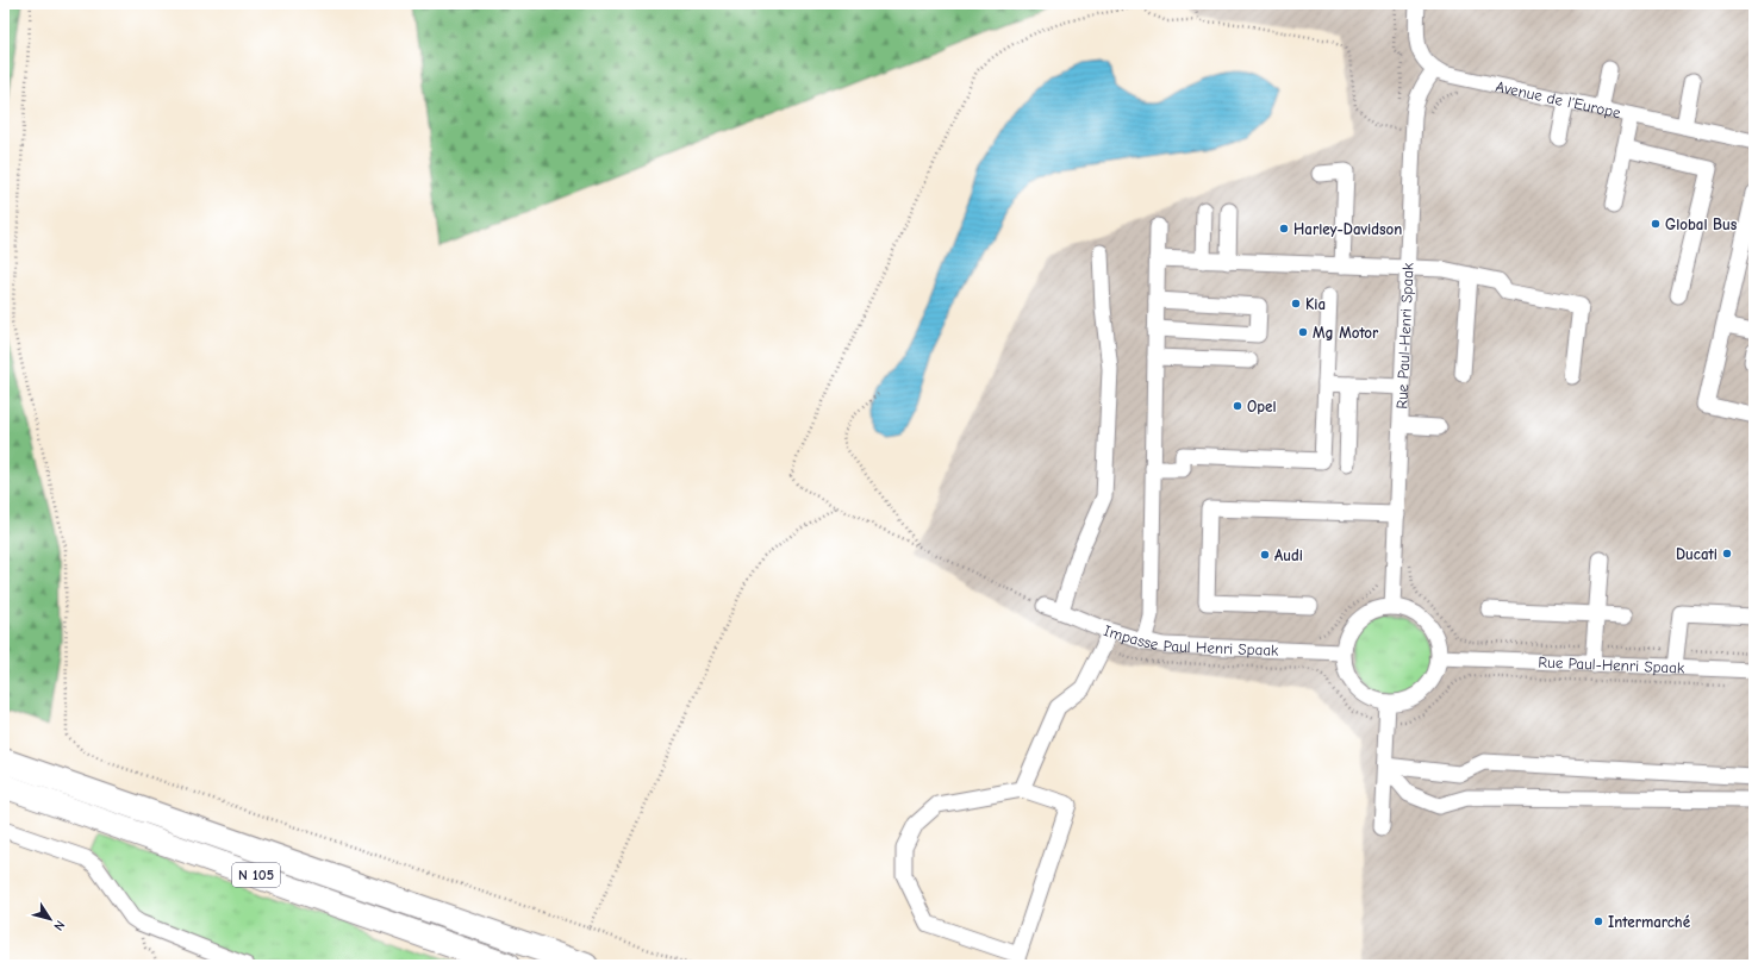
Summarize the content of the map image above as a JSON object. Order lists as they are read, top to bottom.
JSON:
{
  "streets": {
    "highway": ["N 105"],
    "street": ["Avenue de l'Europe", "Rue Paul-Henri Spaak", "Impasse Paul Henri Spaak"]
  },
  "crossings": [
    ["Avenue de l'Europe", "Rue Paul-Henri Spaak"],
    ["Rue Paul-Henri Spaak", "Impasse Paul Henri Spaak"]
  ],
  "places": [
    "Global Bus",
    "Harley-Davidson",
    "Kia",
    "Mg Motor",
    "Opel",
    "Ducati",
    "Audi",
    "Intermarché"
  ],
  "north": "bottom right"
}
